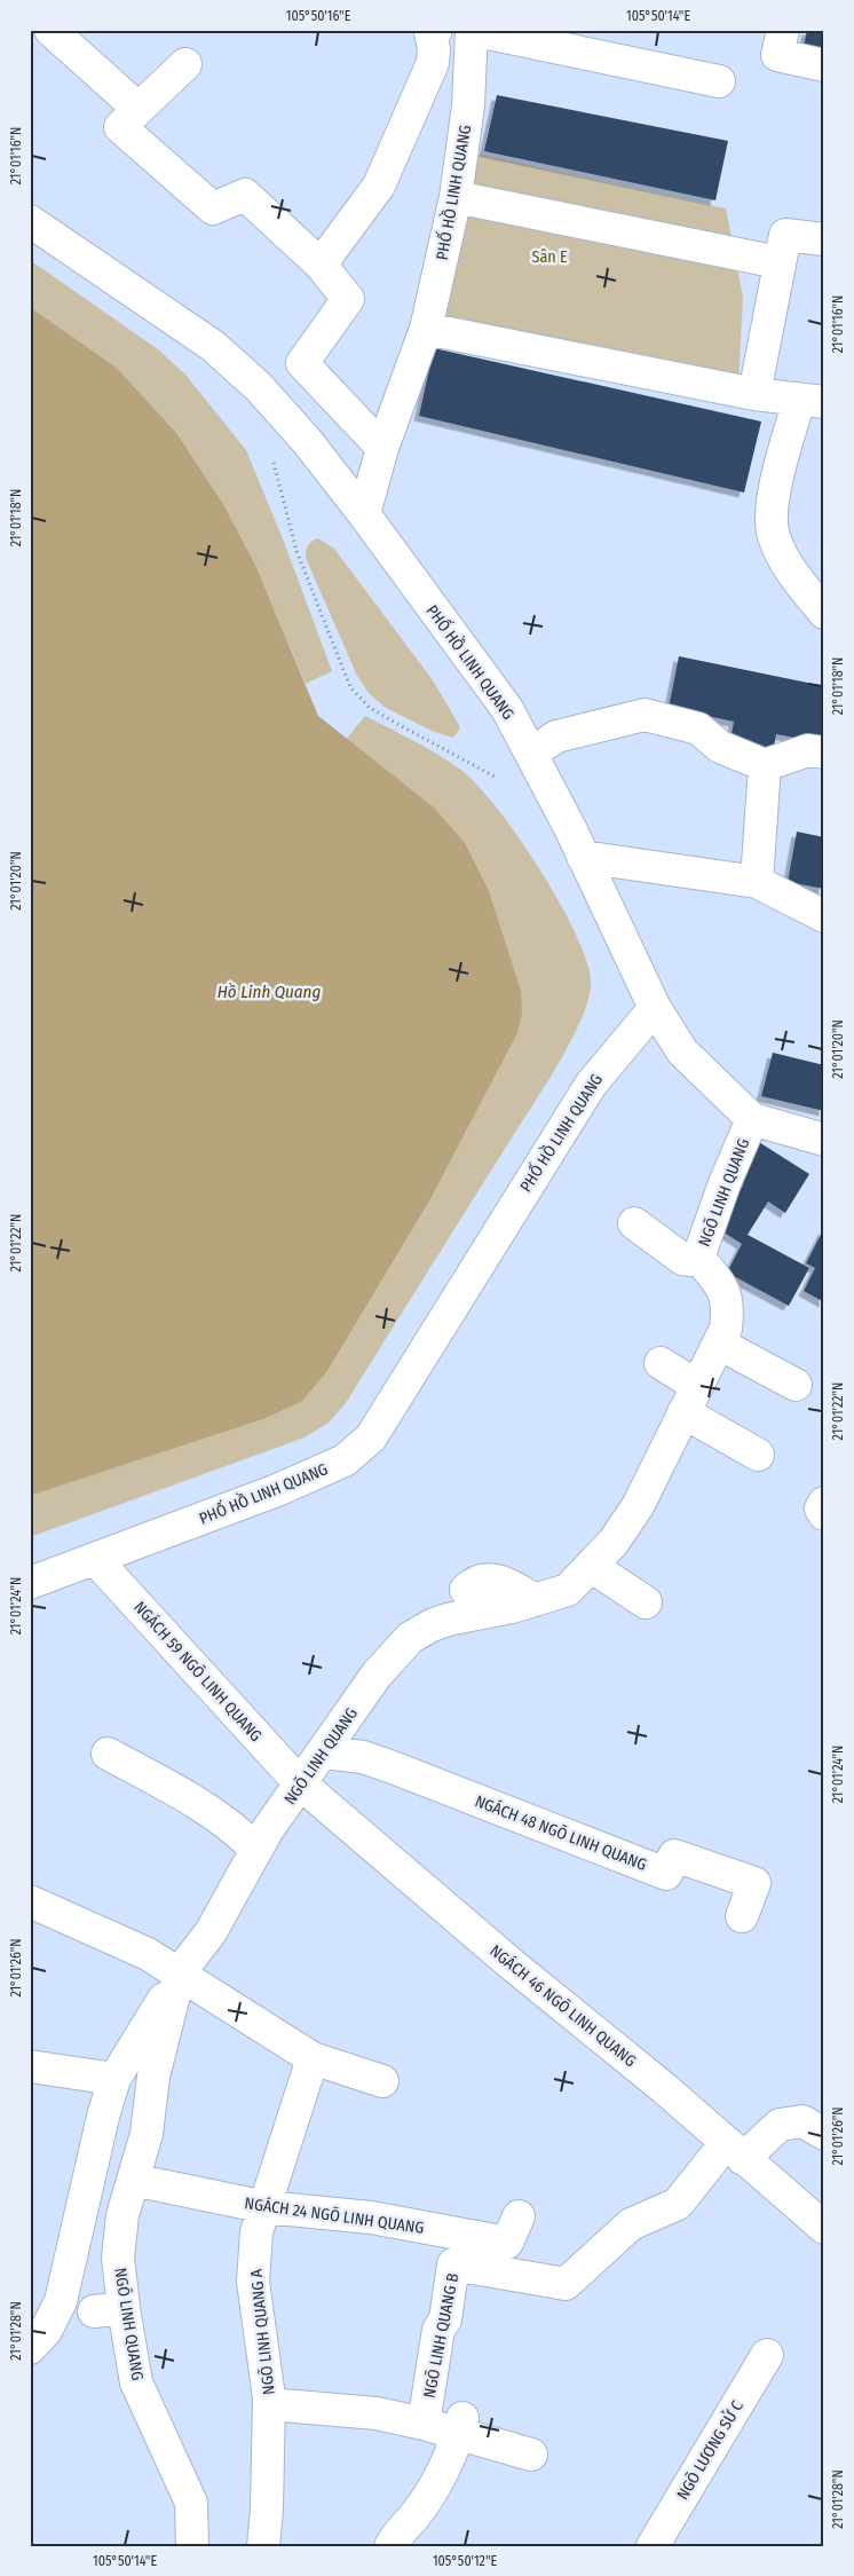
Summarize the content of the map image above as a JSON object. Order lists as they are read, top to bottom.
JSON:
{
  "streets": {
    "street": [
      "PHỐ HỒ LINH QUANG",
      "NGÕ LINH QUANG",
      "NGÁCH 59 NGÕ LINH QUANG",
      "NGÁCH 48 NGÕ LINH QUANG",
      "NGÁCH 46 NGÕ LINH QUANG",
      "NGÁCH 24 NGÕ LINH QUANG",
      "NGÕ LINH QUANG A",
      "NGÕ LINH QUANG B",
      "NGÕ LƯƠNG SỬ C"
    ]
  },
  "crossings": [
    ["PHỐ HỒ LINH QUANG", "NGÁCH 59 NGÕ LINH QUANG"],
    ["NGÕ LINH QUANG", "NGÁCH 59 NGÕ LINH QUANG"],
    ["NGÕ LINH QUANG", "NGÁCH 48 NGÕ LINH QUANG"],
    ["NGÕ LINH QUANG", "NGÁCH 46 NGÕ LINH QUANG"],
    ["NGÕ LINH QUANG", "NGÁCH 24 NGÕ LINH QUANG"],
    ["NGÁCH 59 NGÕ LINH QUANG", "NGÁCH 46 NGÕ LINH QUANG"],
    ["NGÁCH 46 NGÕ LINH QUANG", "NGÕ LINH QUANG B"],
    ["NGÁCH 24 NGÕ LINH QUANG", "NGÕ LINH QUANG A"]
  ],
  "water": ["Hồ Linh Quang"],
  "parks": ["Sân E"],
  "coordinates": [
    "105°50'16\"E",
    "105°50'14\"E",
    "21°01'16\"N",
    "21°01'18\"N",
    "21°01'20\"N",
    "21°01'22\"N",
    "21°01'24\"N",
    "21°01'26\"N",
    "21°01'28\"N",
    "105°50'12\"E"
  ]
}
